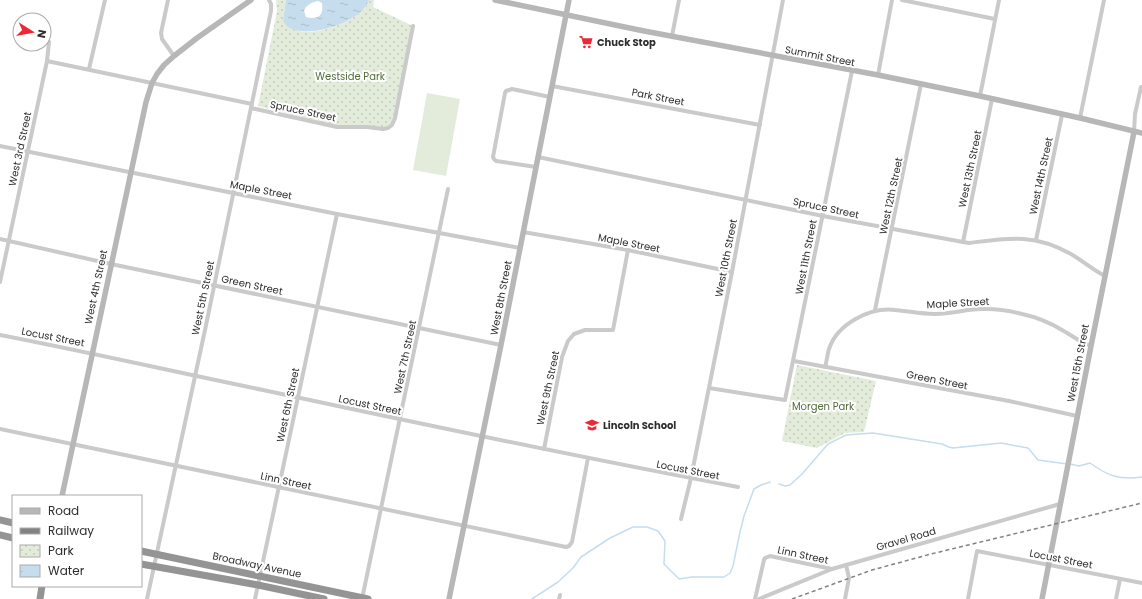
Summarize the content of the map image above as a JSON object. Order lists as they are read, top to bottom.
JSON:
{
  "streets": {
    "highway": ["Broadway Avenue"],
    "street": [
      "Summit Street",
      "Park Street",
      "Spruce Street",
      "West 3rd Street",
      "West 13th Street",
      "West 14th Street",
      "Maple Street",
      "West 12th Street",
      "West 11th Street",
      "West 10th Street",
      "Green Street",
      "West 4th Street",
      "West 5th Street",
      "West 8th Street",
      "Locust Street",
      "West 7th Street",
      "West 15th Street",
      "West 9th Street",
      "West 6th Street",
      "Linn Street",
      "Gravel Road"
    ]
  },
  "crossings": [
    ["Summit Street", "West 13th Street"],
    ["Summit Street", "West 14th Street"],
    ["Summit Street", "West 12th Street"],
    ["Summit Street", "West 11th Street"],
    ["Summit Street", "West 10th Street"],
    ["Summit Street", "West 8th Street"],
    ["Summit Street", "West 15th Street"],
    ["Park Street", "West 10th Street"],
    ["Park Street", "West 8th Street"],
    ["Spruce Street", "West 3rd Street"],
    ["Spruce Street", "West 13th Street"],
    ["Spruce Street", "West 14th Street"],
    ["Spruce Street", "West 12th Street"],
    ["Spruce Street", "West 11th Street"],
    ["Spruce Street", "West 10th Street"],
    ["Spruce Street", "West 4th Street"],
    ["Spruce Street", "West 5th Street"],
    ["Spruce Street", "West 8th Street"],
    ["Spruce Street", "West 15th Street"],
    ["West 3rd Street", "Maple Street"],
    ["West 3rd Street", "Green Street"],
    ["Maple Street", "West 12th Street"],
    ["Maple Street", "West 10th Street"],
    ["Maple Street", "Green Street"],
    ["Maple Street", "West 4th Street"],
    ["Maple Street", "West 5th Street"],
    ["Maple Street", "West 8th Street"],
    ["Maple Street", "West 7th Street"],
    ["Maple Street", "West 15th Street"],
    ["Maple Street", "West 9th Street"],
    ["Maple Street", "West 6th Street"],
    ["West 11th Street", "West 10th Street"],
    ["West 11th Street", "Green Street"],
    ["West 10th Street", "Locust Street"],
    ["Green Street", "West 4th Street"],
    ["Green Street", "West 5th Street"],
    ["Green Street", "West 8th Street"],
    ["Green Street", "West 7th Street"],
    ["Green Street", "West 15th Street"],
    ["Green Street", "West 6th Street"],
    ["West 4th Street", "Locust Street"],
    ["West 4th Street", "Linn Street"],
    ["West 5th Street", "Locust Street"],
    ["West 5th Street", "Linn Street"],
    ["West 5th Street", "Broadway Avenue"],
    ["West 8th Street", "Locust Street"],
    ["West 8th Street", "Linn Street"],
    ["Locust Street", "West 7th Street"],
    ["Locust Street", "West 15th Street"],
    ["Locust Street", "West 9th Street"],
    ["Locust Street", "West 6th Street"],
    ["Locust Street", "Linn Street"],
    ["West 7th Street", "Linn Street"],
    ["West 7th Street", "Broadway Avenue"],
    ["West 15th Street", "Gravel Road"],
    ["West 6th Street", "Linn Street"],
    ["West 6th Street", "Broadway Avenue"],
    ["Linn Street", "Gravel Road"]
  ],
  "parks": ["Westside Park", "Morgen Park"],
  "places": {
    "supermarket": ["Chuck Stop"],
    "school or university": ["Lincoln School"]
  },
  "legend": [
    "Road",
    "Railway",
    "Park",
    "Water"
  ],
  "north": "right"
}
